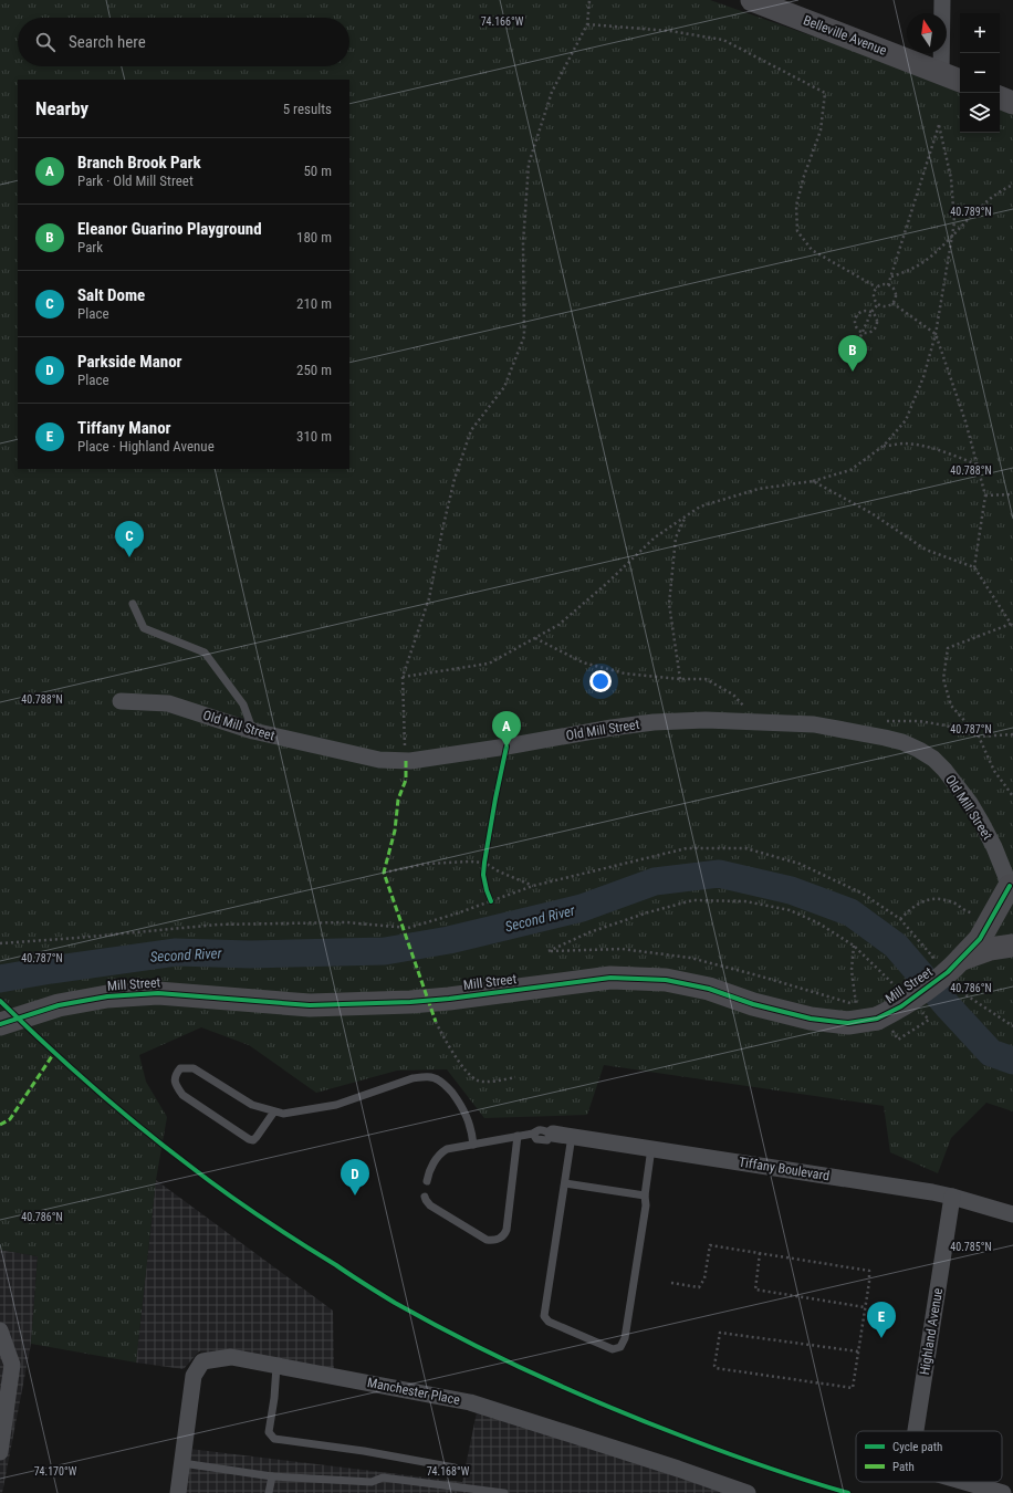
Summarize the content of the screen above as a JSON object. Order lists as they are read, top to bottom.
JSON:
{
  "streets": {
    "street": [
      "Belleville Avenue",
      "Old Mill Street",
      "Mill Street",
      "Tiffany Boulevard",
      "Highland Avenue",
      "Manchester Place"
    ]
  },
  "crossings": [
    ["Tiffany Boulevard", "Highland Avenue"]
  ],
  "water": ["Second River"],
  "legend": ["Cycle path", "Path"],
  "north": "top",
  "page": {
    "map_buttons": ["+", "−"],
    "search": "Search here",
    "heading": ["Nearby", "5 results"],
    "list": [
      {
        "mark": "A",
        "name": "Branch Brook Park",
        "note": "Park · Old Mill Street",
        "value": "50 m"
      },
      {
        "mark": "B",
        "name": "Eleanor Guarino Playground",
        "note": "Park",
        "value": "180 m"
      },
      {
        "mark": "C",
        "name": "Salt Dome",
        "note": "Place",
        "value": "210 m"
      },
      {
        "mark": "D",
        "name": "Parkside Manor",
        "note": "Place",
        "value": "250 m"
      },
      {
        "mark": "E",
        "name": "Tiffany Manor",
        "note": "Place · Highland Avenue",
        "value": "310 m"
      }
    ],
    "pins": [
      "B",
      "C",
      "A",
      "D",
      "E"
    ]
  },
  "coordinates": [
    "74.166°W",
    "40.789°N",
    "40.788°N",
    "40.787°N",
    "40.786°N",
    "40.785°N",
    "74.170°W",
    "74.168°W"
  ]
}
